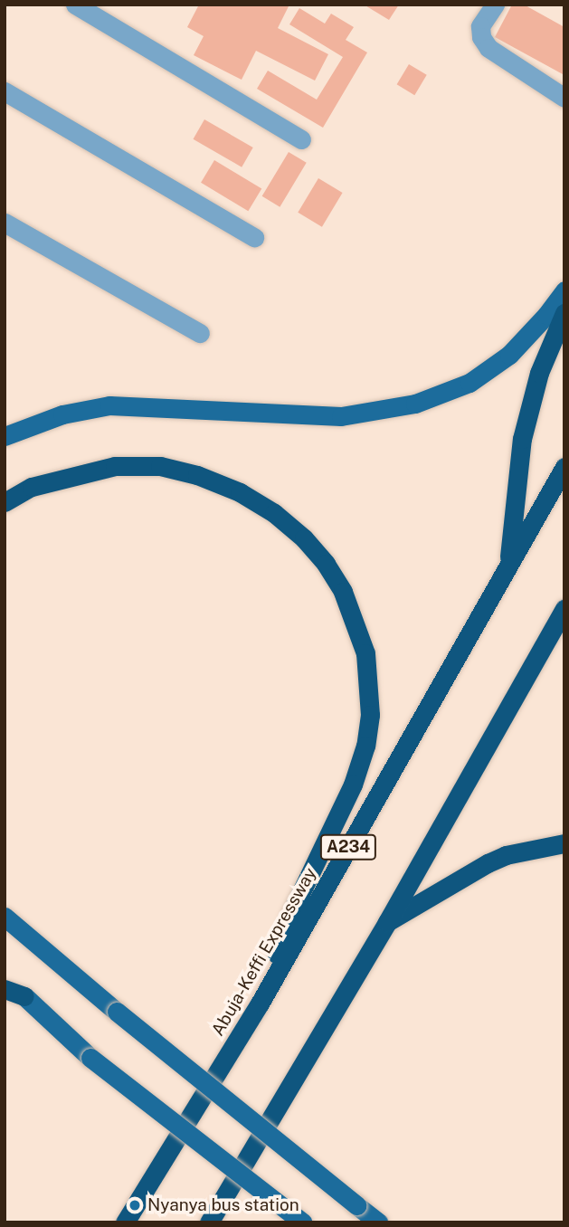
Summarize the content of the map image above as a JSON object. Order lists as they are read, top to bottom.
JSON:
{
  "streets": {
    "highway": ["A234", "Abuja-Keffi Expressway"]
  },
  "places": ["Nyanya bus station"]
}
